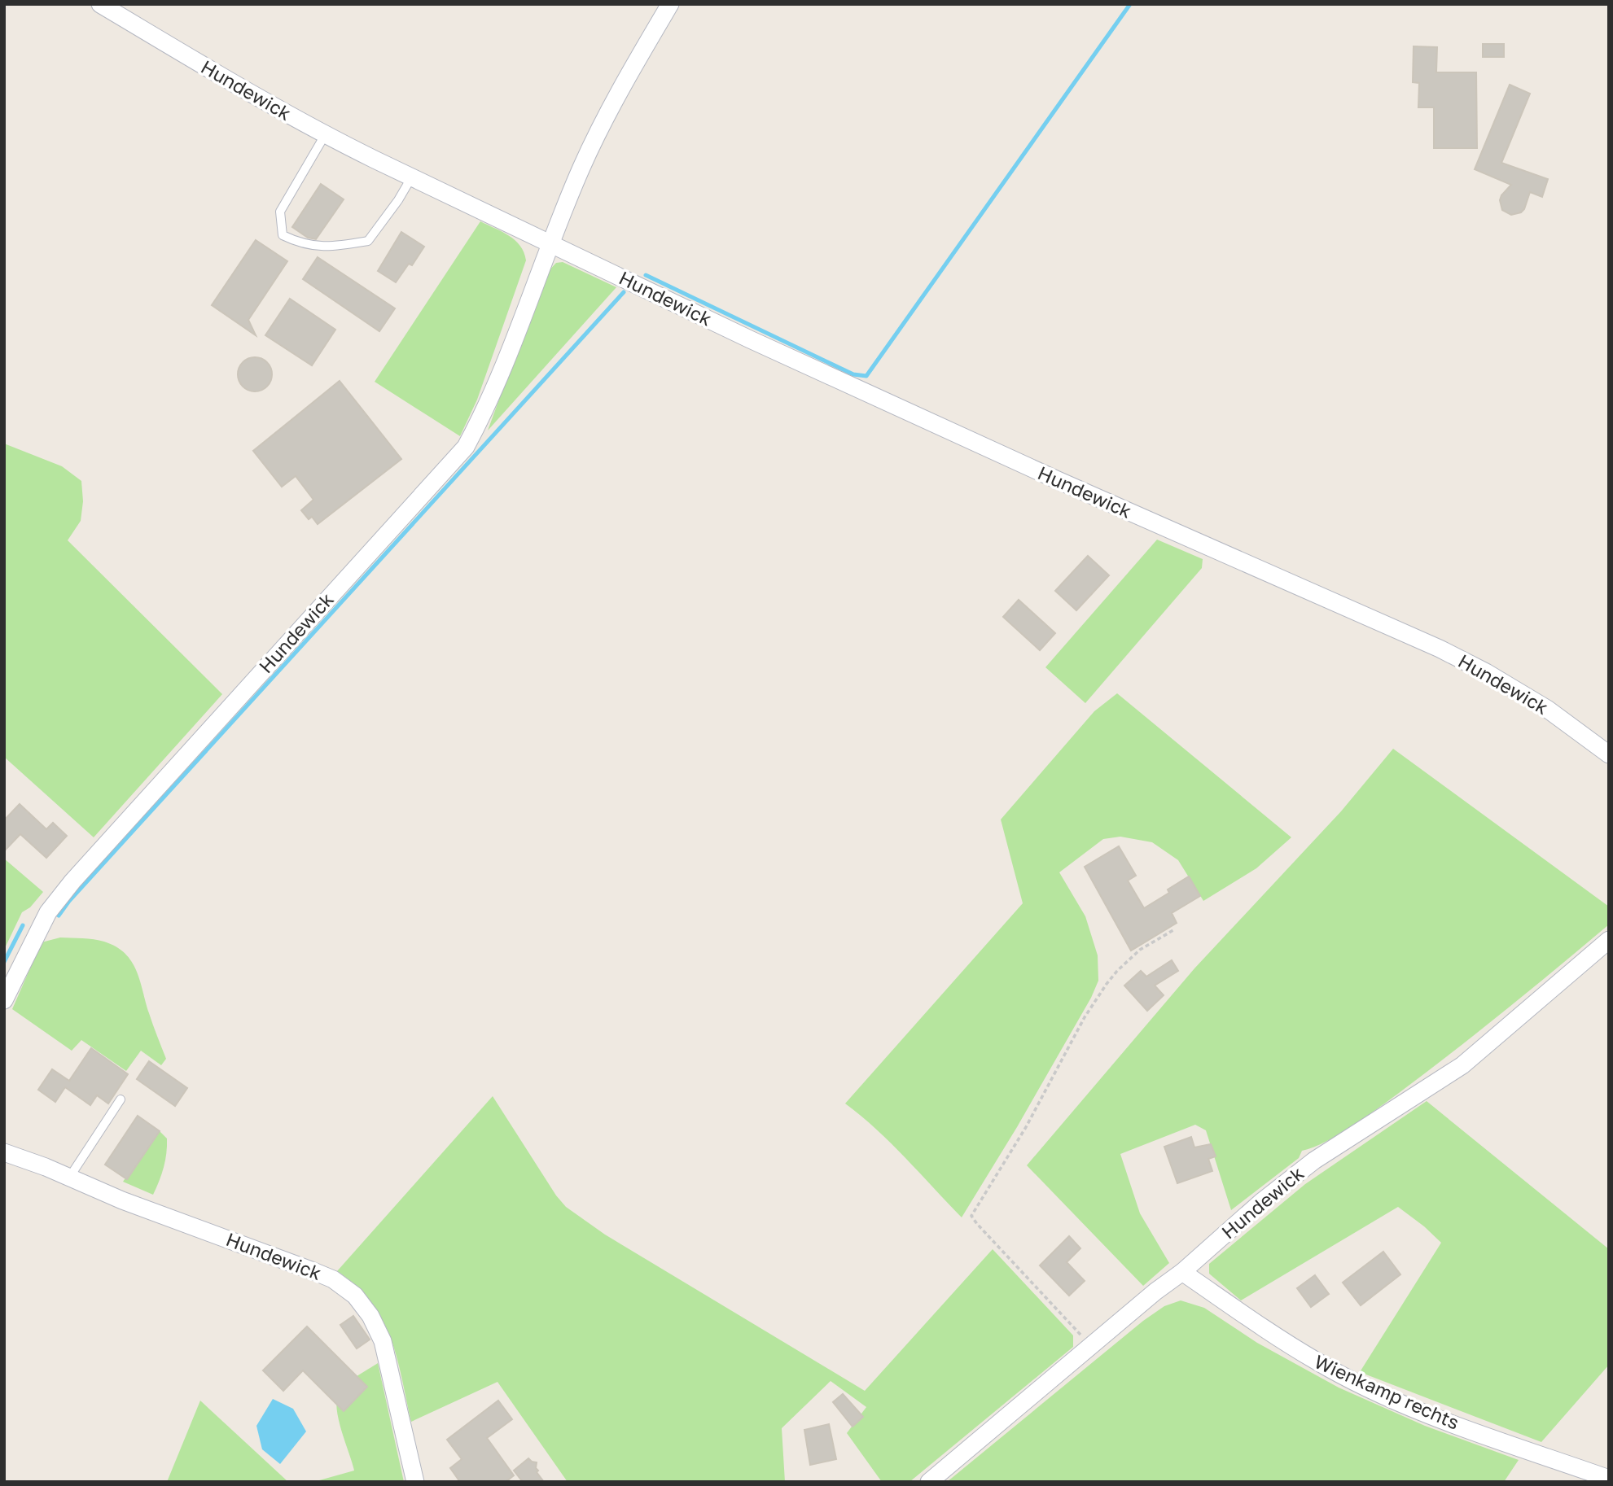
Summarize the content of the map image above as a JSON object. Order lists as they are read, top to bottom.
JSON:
{
  "streets": {
    "street": ["Hundewick", "Wienkamp rechts"]
  },
  "crossings": [
    ["Hundewick", "Wienkamp rechts"]
  ]
}
